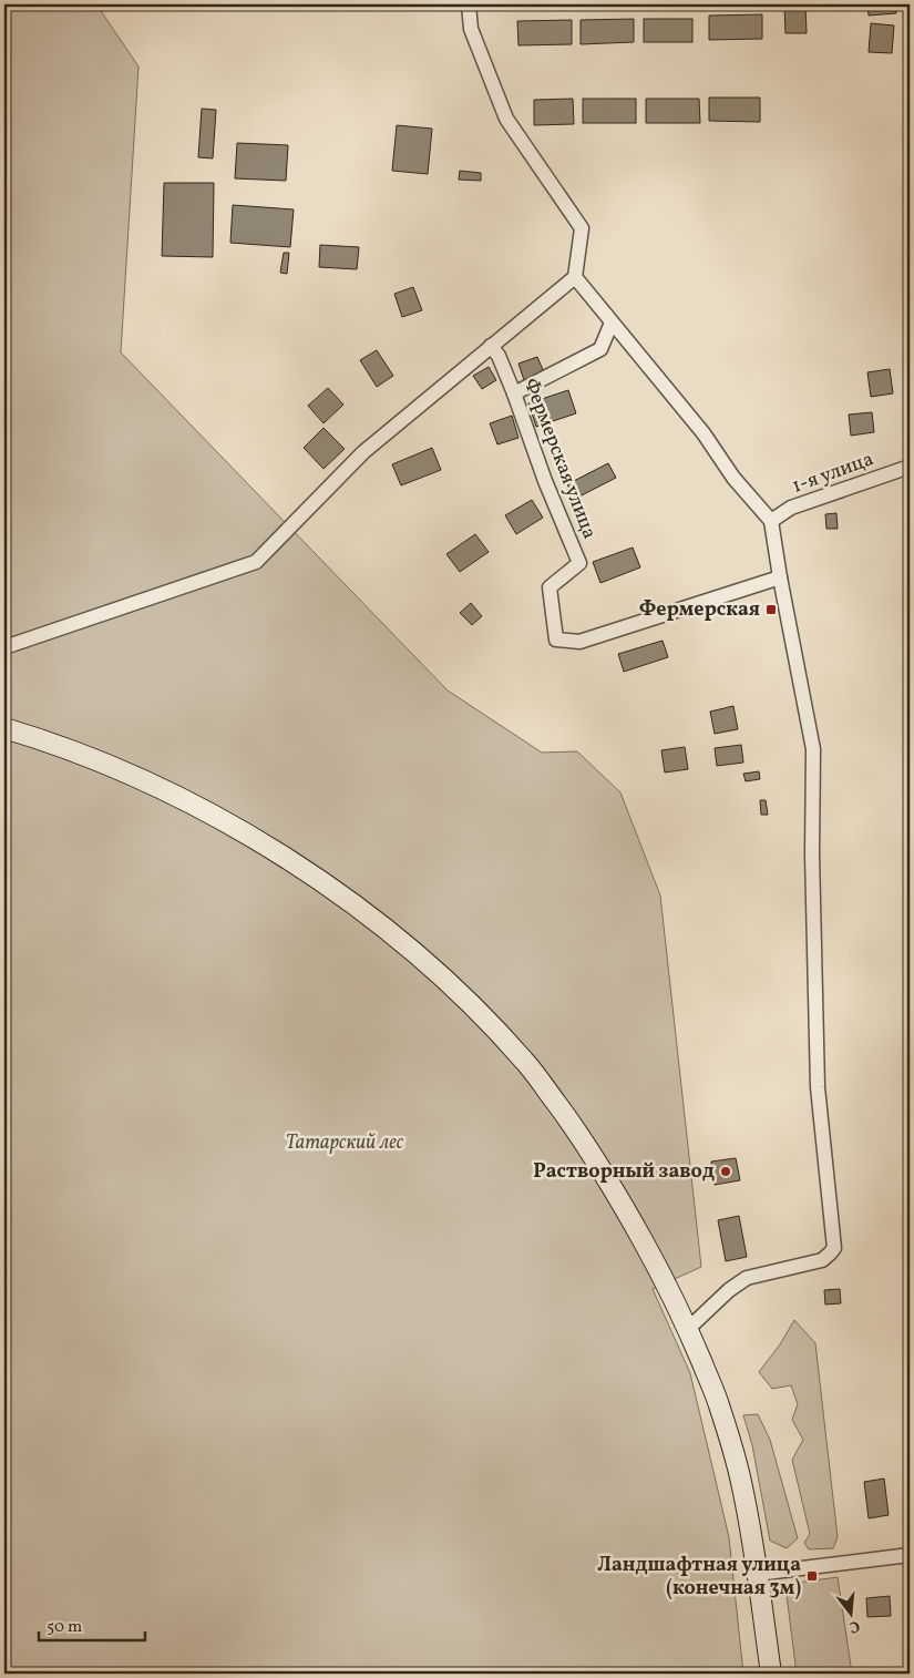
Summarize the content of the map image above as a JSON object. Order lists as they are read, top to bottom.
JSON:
{
  "streets": {
    "street": ["Фермерская улица", "1-я улица"]
  },
  "parks": ["Татарский лес"],
  "places": {
    "transit": ["Фермерская", "Ландшафтная улица (конечная 3м)"],
    "other": ["Растворный завод"]
  },
  "scale_bar": "50 m",
  "north": "bottom"
}
